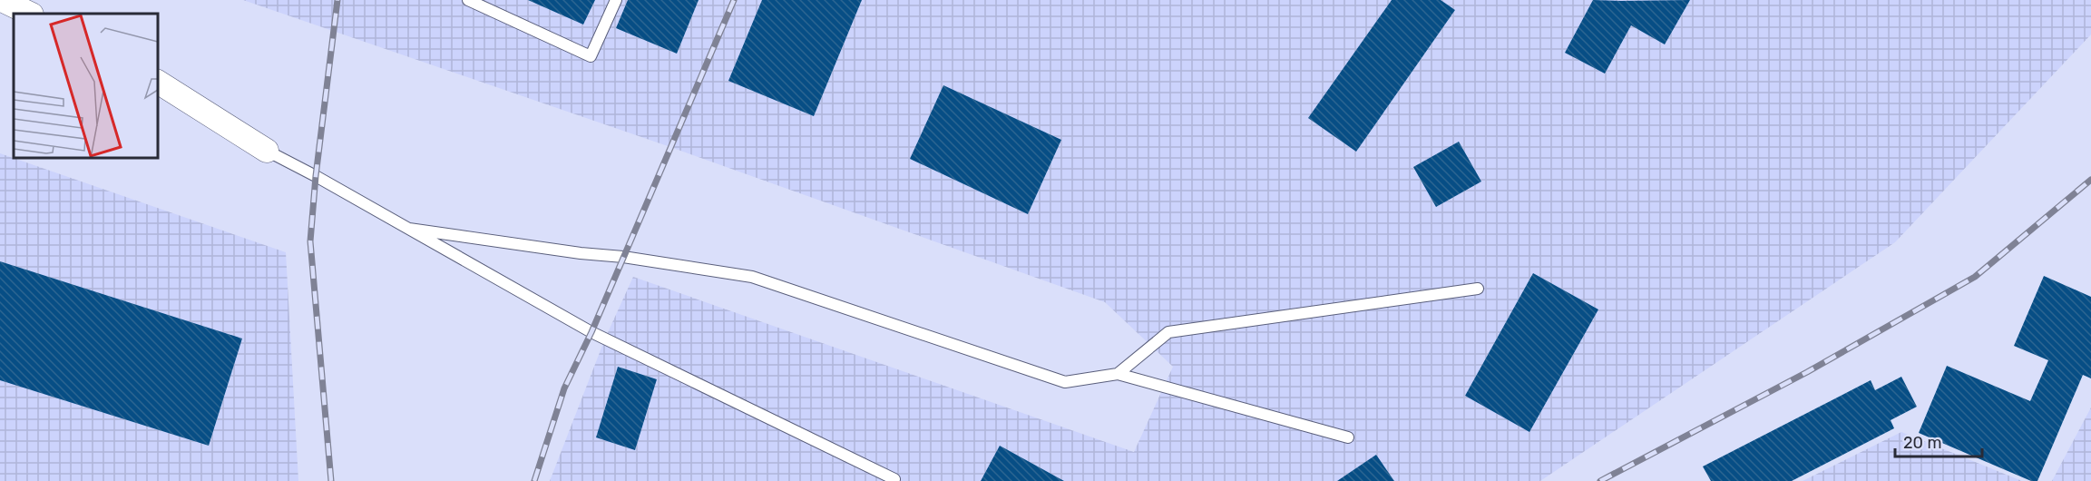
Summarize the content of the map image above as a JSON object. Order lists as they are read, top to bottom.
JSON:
{
  "scale_bar": "20 m"
}
